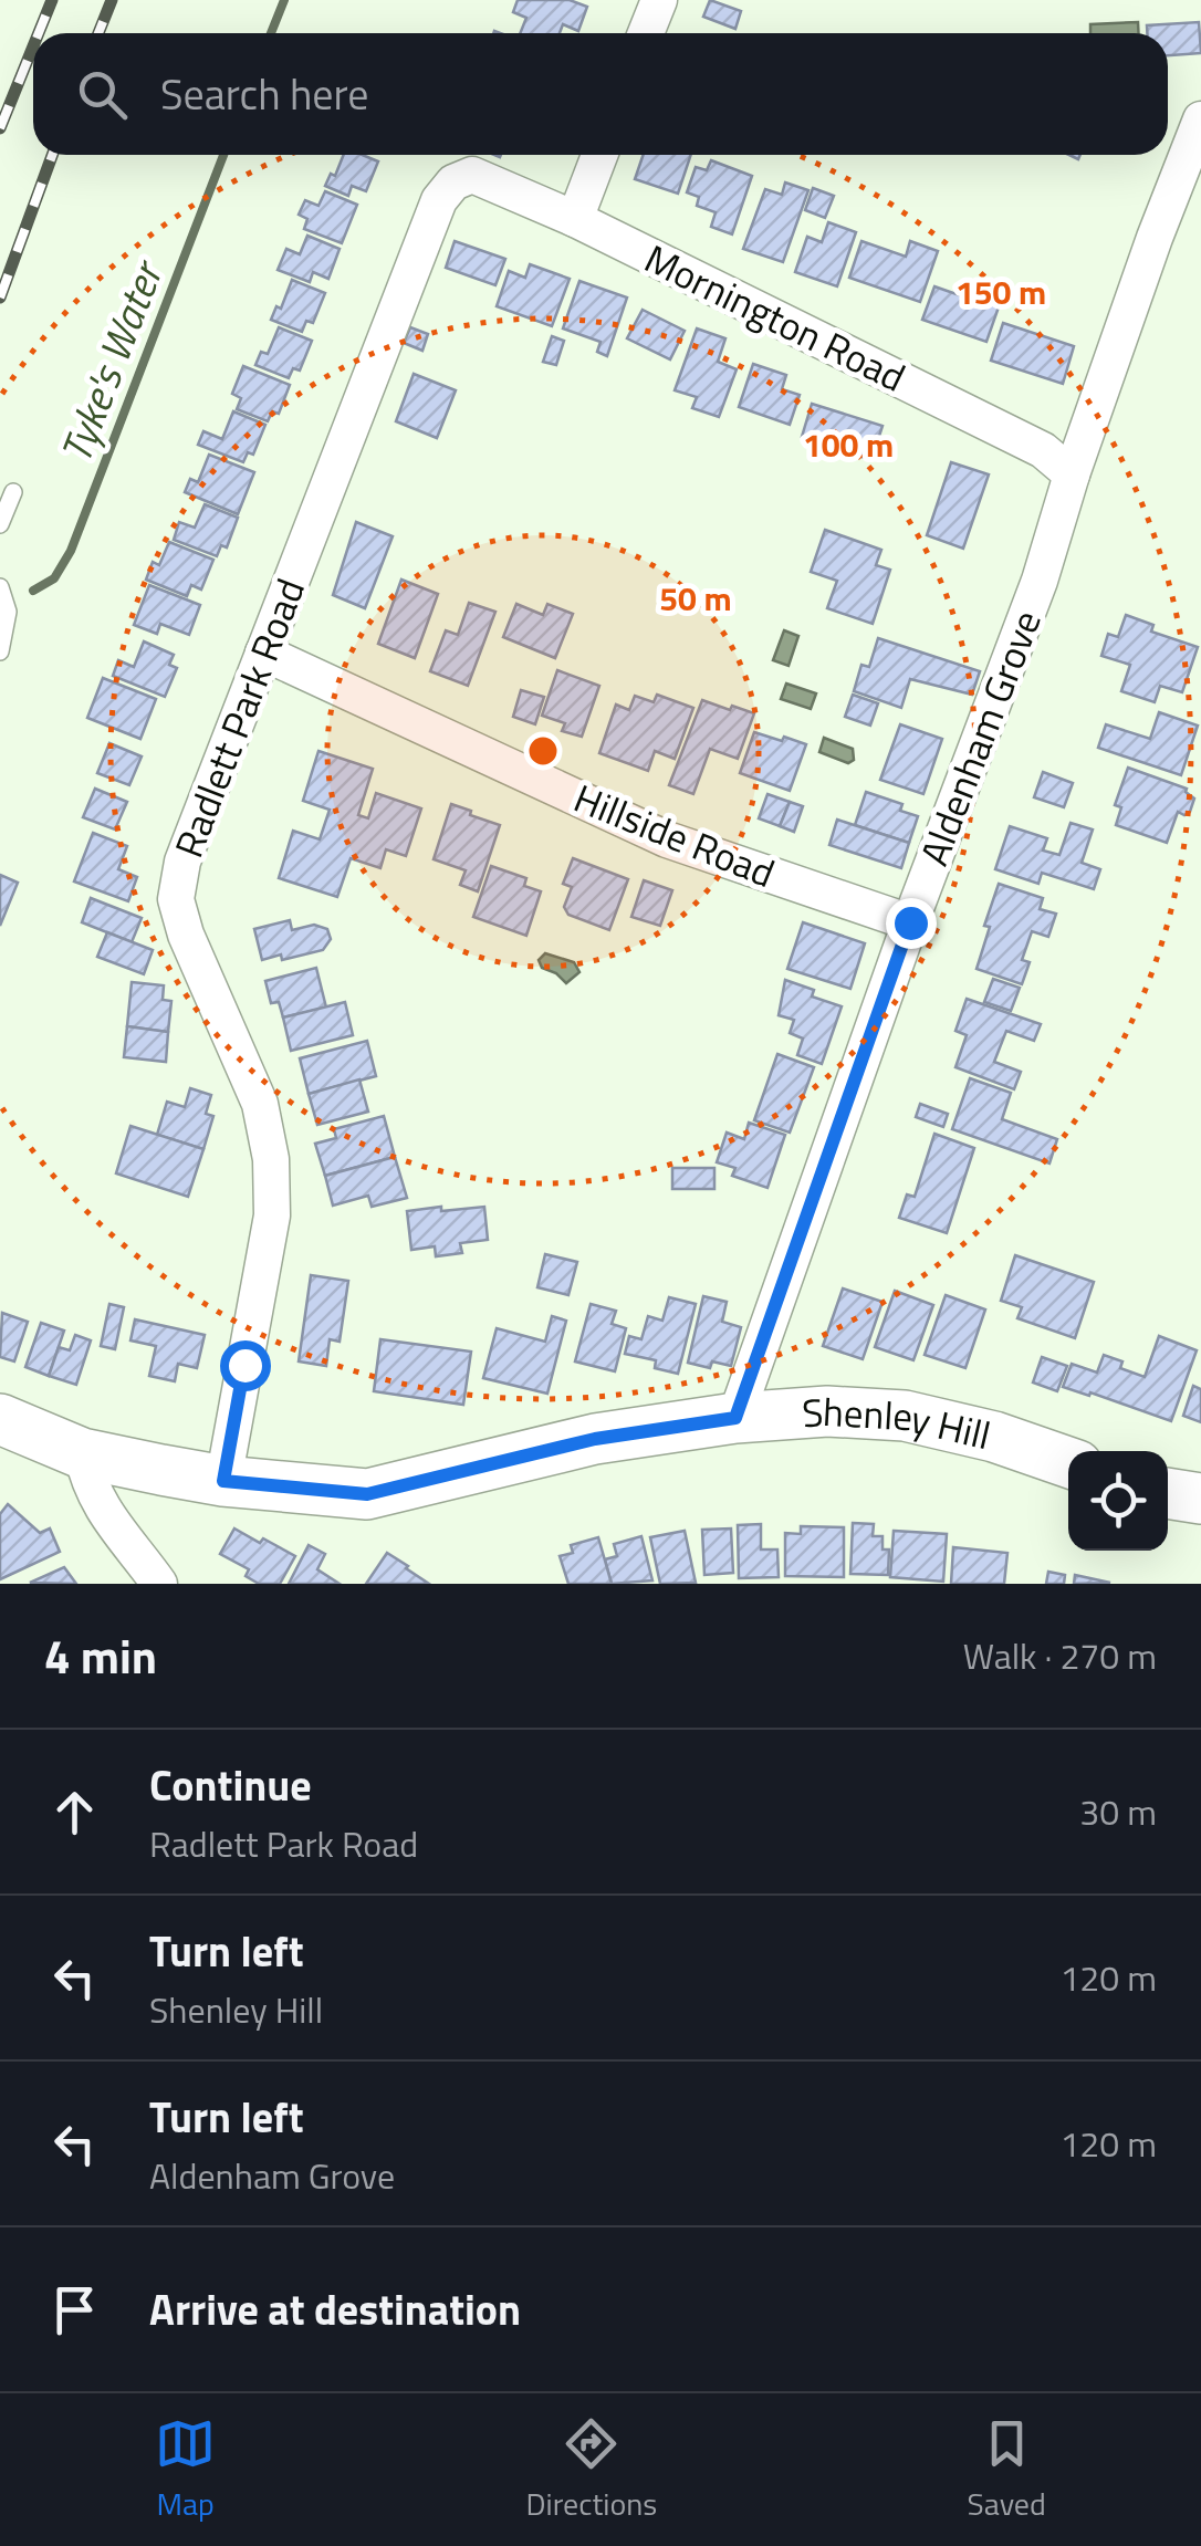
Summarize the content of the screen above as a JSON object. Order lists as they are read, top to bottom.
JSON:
{
  "streets": {
    "street": [
      "Mornington Road",
      "Radlett Park Road",
      "Aldenham Grove",
      "Hillside Road",
      "Shenley Hill"
    ]
  },
  "crossings": [
    ["Mornington Road", "Radlett Park Road"],
    ["Mornington Road", "Aldenham Grove"],
    ["Radlett Park Road", "Hillside Road"],
    ["Radlett Park Road", "Shenley Hill"],
    ["Aldenham Grove", "Hillside Road"],
    ["Aldenham Grove", "Shenley Hill"]
  ],
  "water": ["Tyke's Water"],
  "page": {
    "search": "Search here",
    "heading": ["4 min", "Walk · 270 m"],
    "list": [
      ["Continue", "Radlett Park Road", "30 m"],
      ["Turn left", "Shenley Hill", "120 m"],
      ["Turn left", "Aldenham Grove", "120 m"],
      "Arrive at destination"
    ],
    "nav": ["Map", "Directions", "Saved"]
  },
  "rings": ["150 m", "100 m", "50 m"]
}
